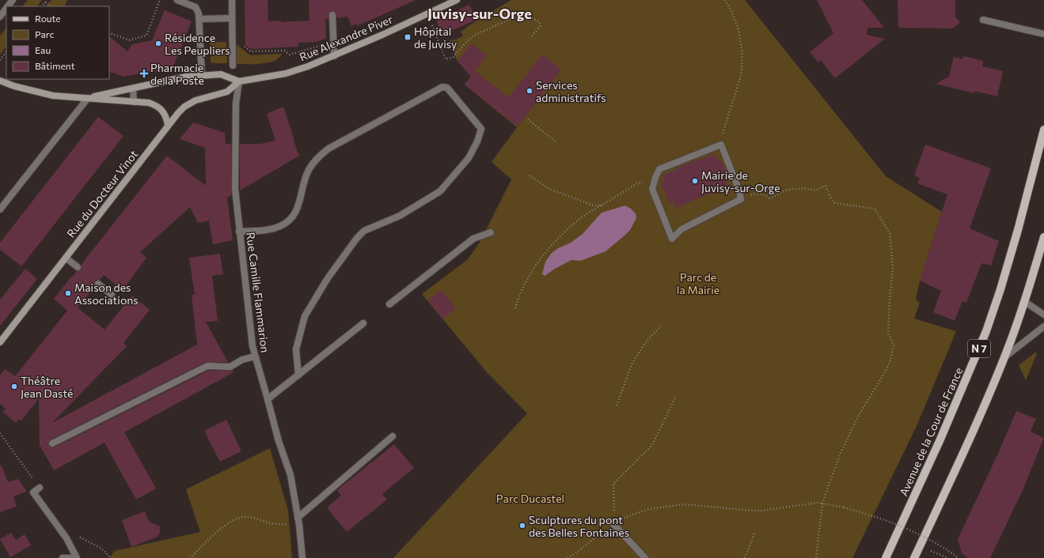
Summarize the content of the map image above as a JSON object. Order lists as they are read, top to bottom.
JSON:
{
  "streets": {
    "main road": ["N 7", "Avenue de la Cour de France"],
    "street": ["Rue Alexandre Piver", "Rue du Docteur Vinot", "Rue Camille Flammarion"]
  },
  "crossings": [
    ["Rue Alexandre Piver", "Rue du Docteur Vinot"],
    ["Rue Alexandre Piver", "Rue Camille Flammarion"],
    ["Rue du Docteur Vinot", "Rue Camille Flammarion"]
  ],
  "districts": ["Juvisy-sur-Orge"],
  "parks": ["Parc de la Mairie", "Parc Ducastel"],
  "places": {
    "transit": ["Hôpital de Juvisy"],
    "other": [
      "Résidence Les Peupliers",
      "Services administratifs",
      "Mairie de Juvisy-sur-Orge",
      "Maison des Associations",
      "Théâtre Jean Dasté",
      "Sculptures du pont des Belles Fontaines"
    ],
    "health": ["Pharmacie de la Poste"]
  },
  "legend": [
    "Route",
    "Parc",
    "Eau",
    "Bâtiment"
  ]
}
